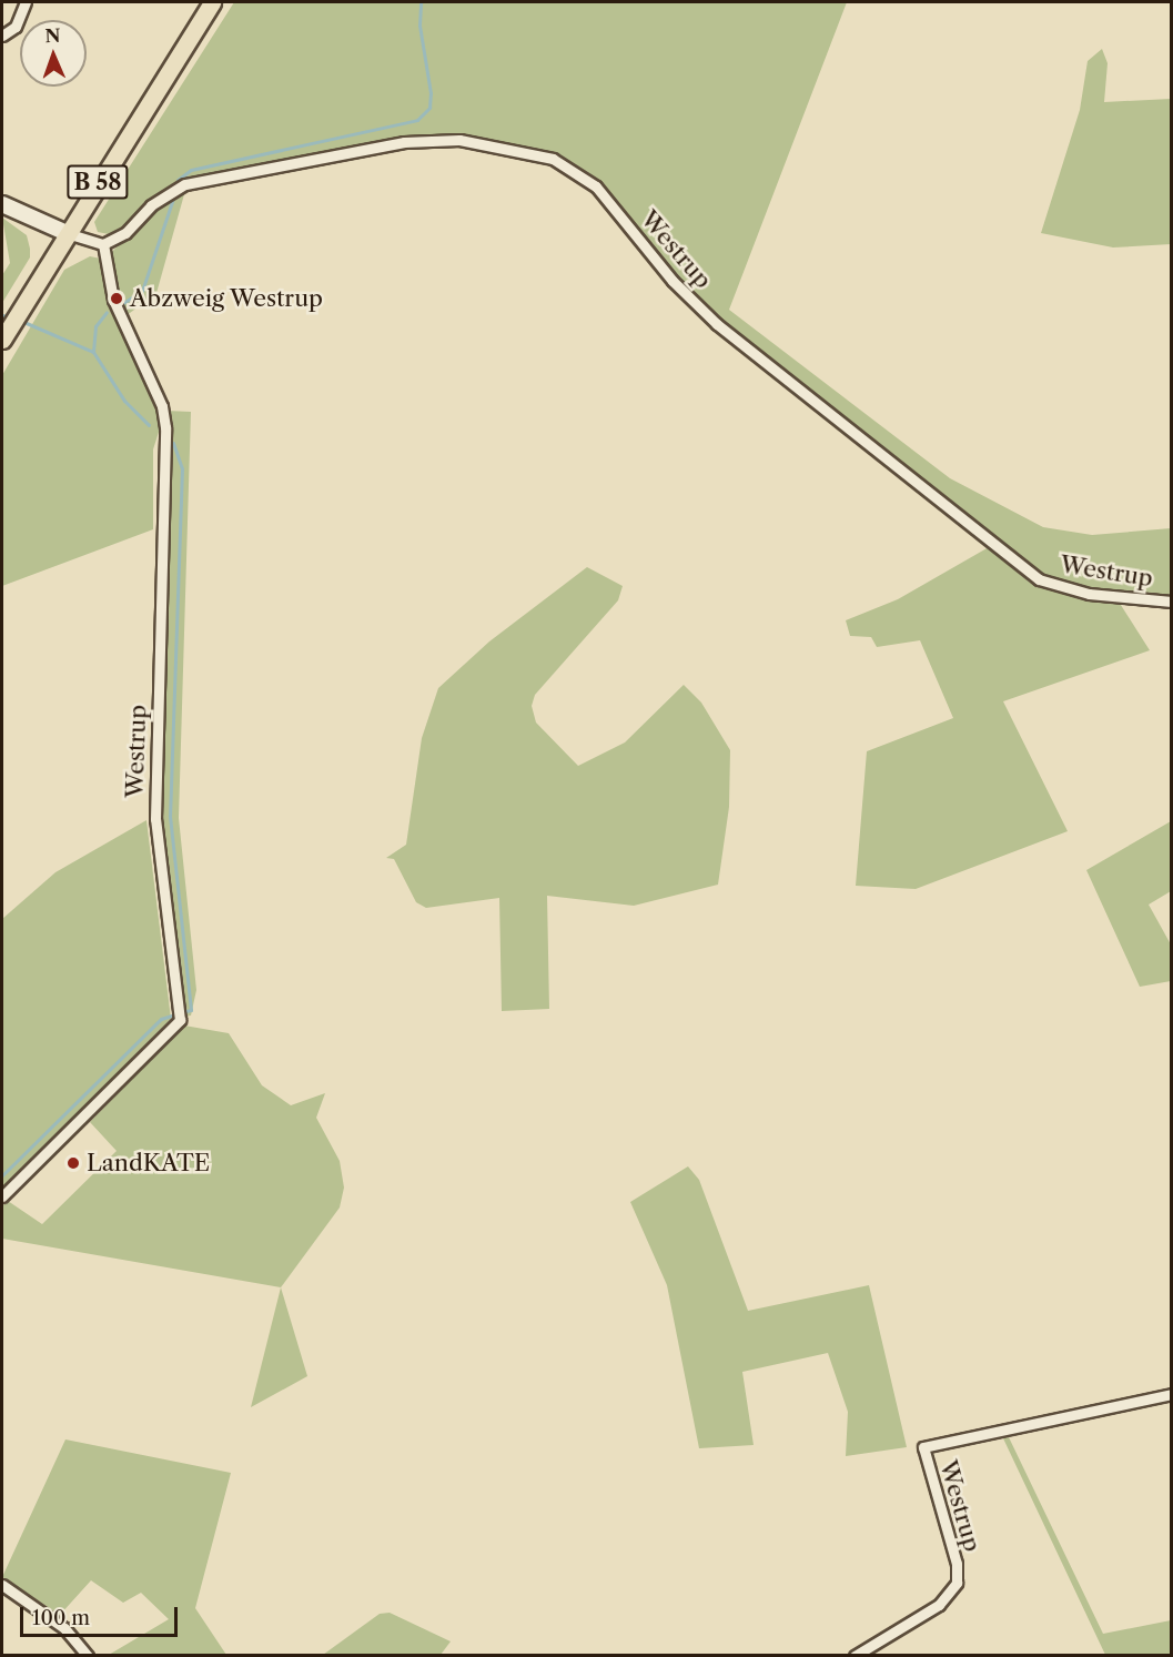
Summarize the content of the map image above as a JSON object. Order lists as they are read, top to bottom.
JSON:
{
  "streets": {
    "main road": ["B 58"],
    "street": ["Westrup"]
  },
  "places": ["Abzweig Westrup", "LandKATE"],
  "scale_bar": "100 m",
  "north": "top"
}
